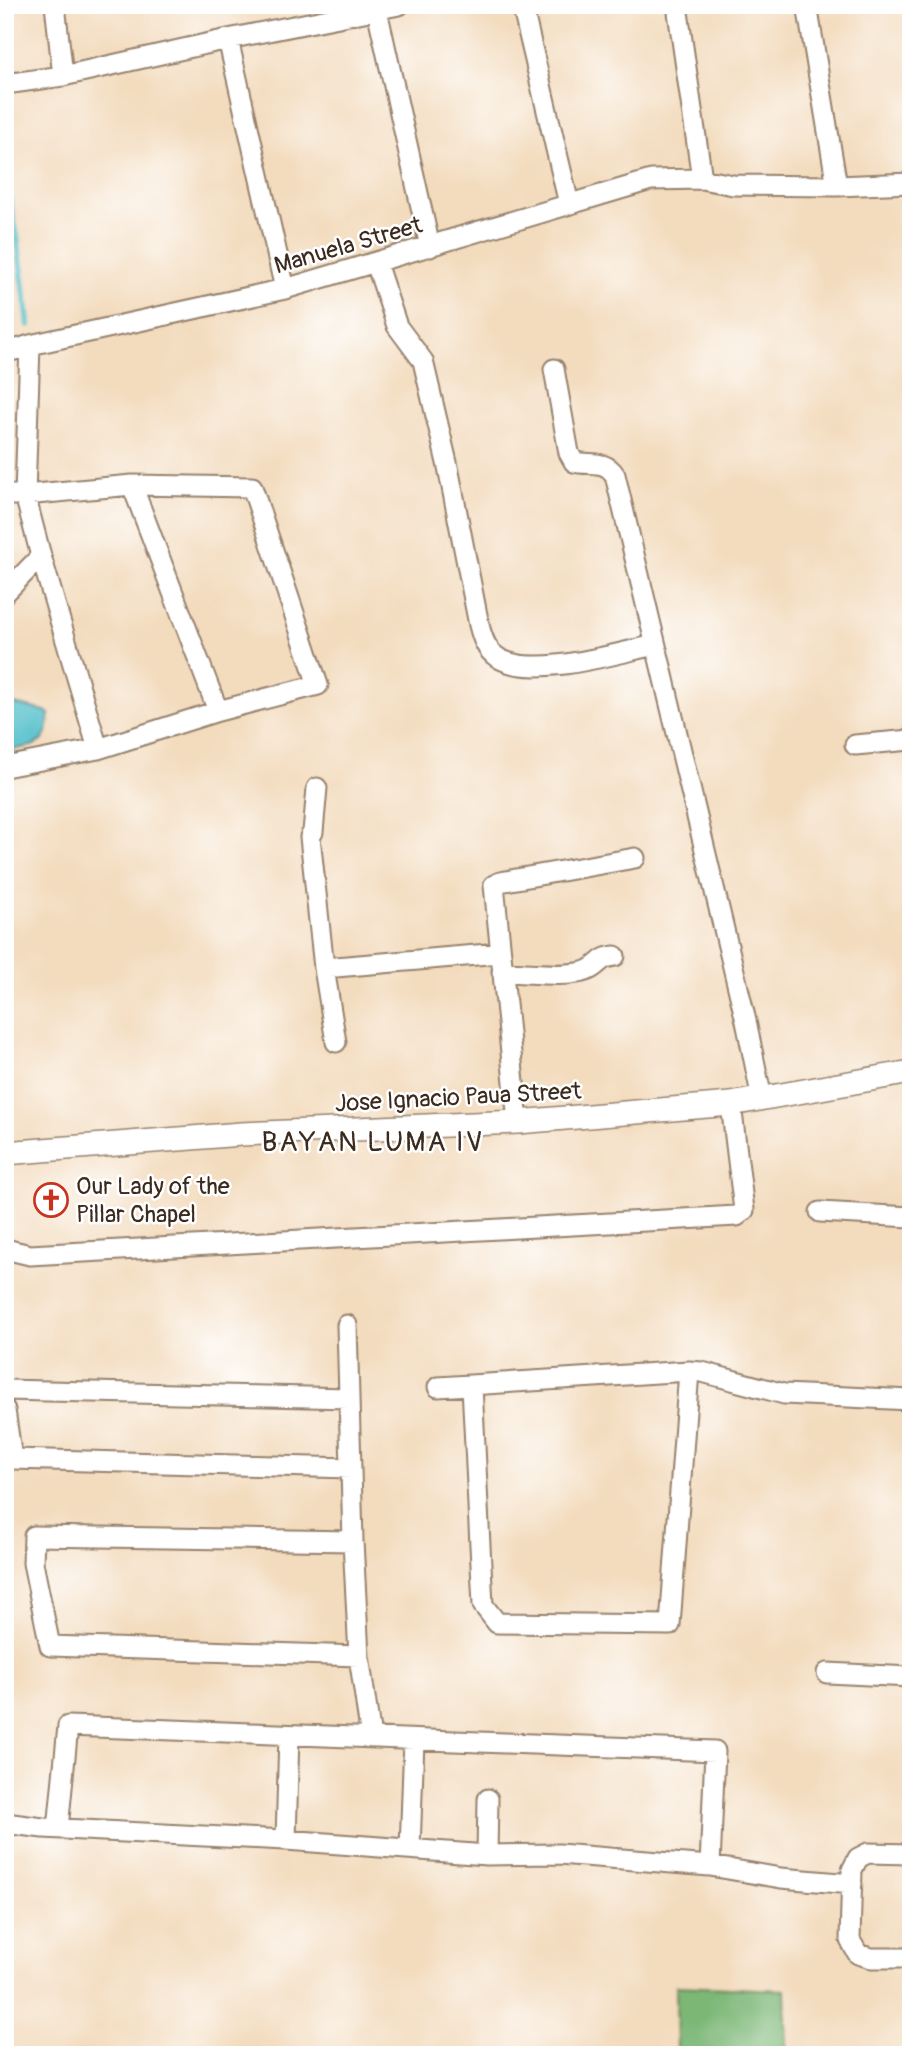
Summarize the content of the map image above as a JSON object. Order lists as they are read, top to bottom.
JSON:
{
  "streets": {
    "street": ["Manuela Street", "Jose Ignacio Paua Street"]
  },
  "districts": ["BAYAN LUMA IV"],
  "places": {
    "church": ["Our Lady of the Pillar Chapel"]
  }
}
